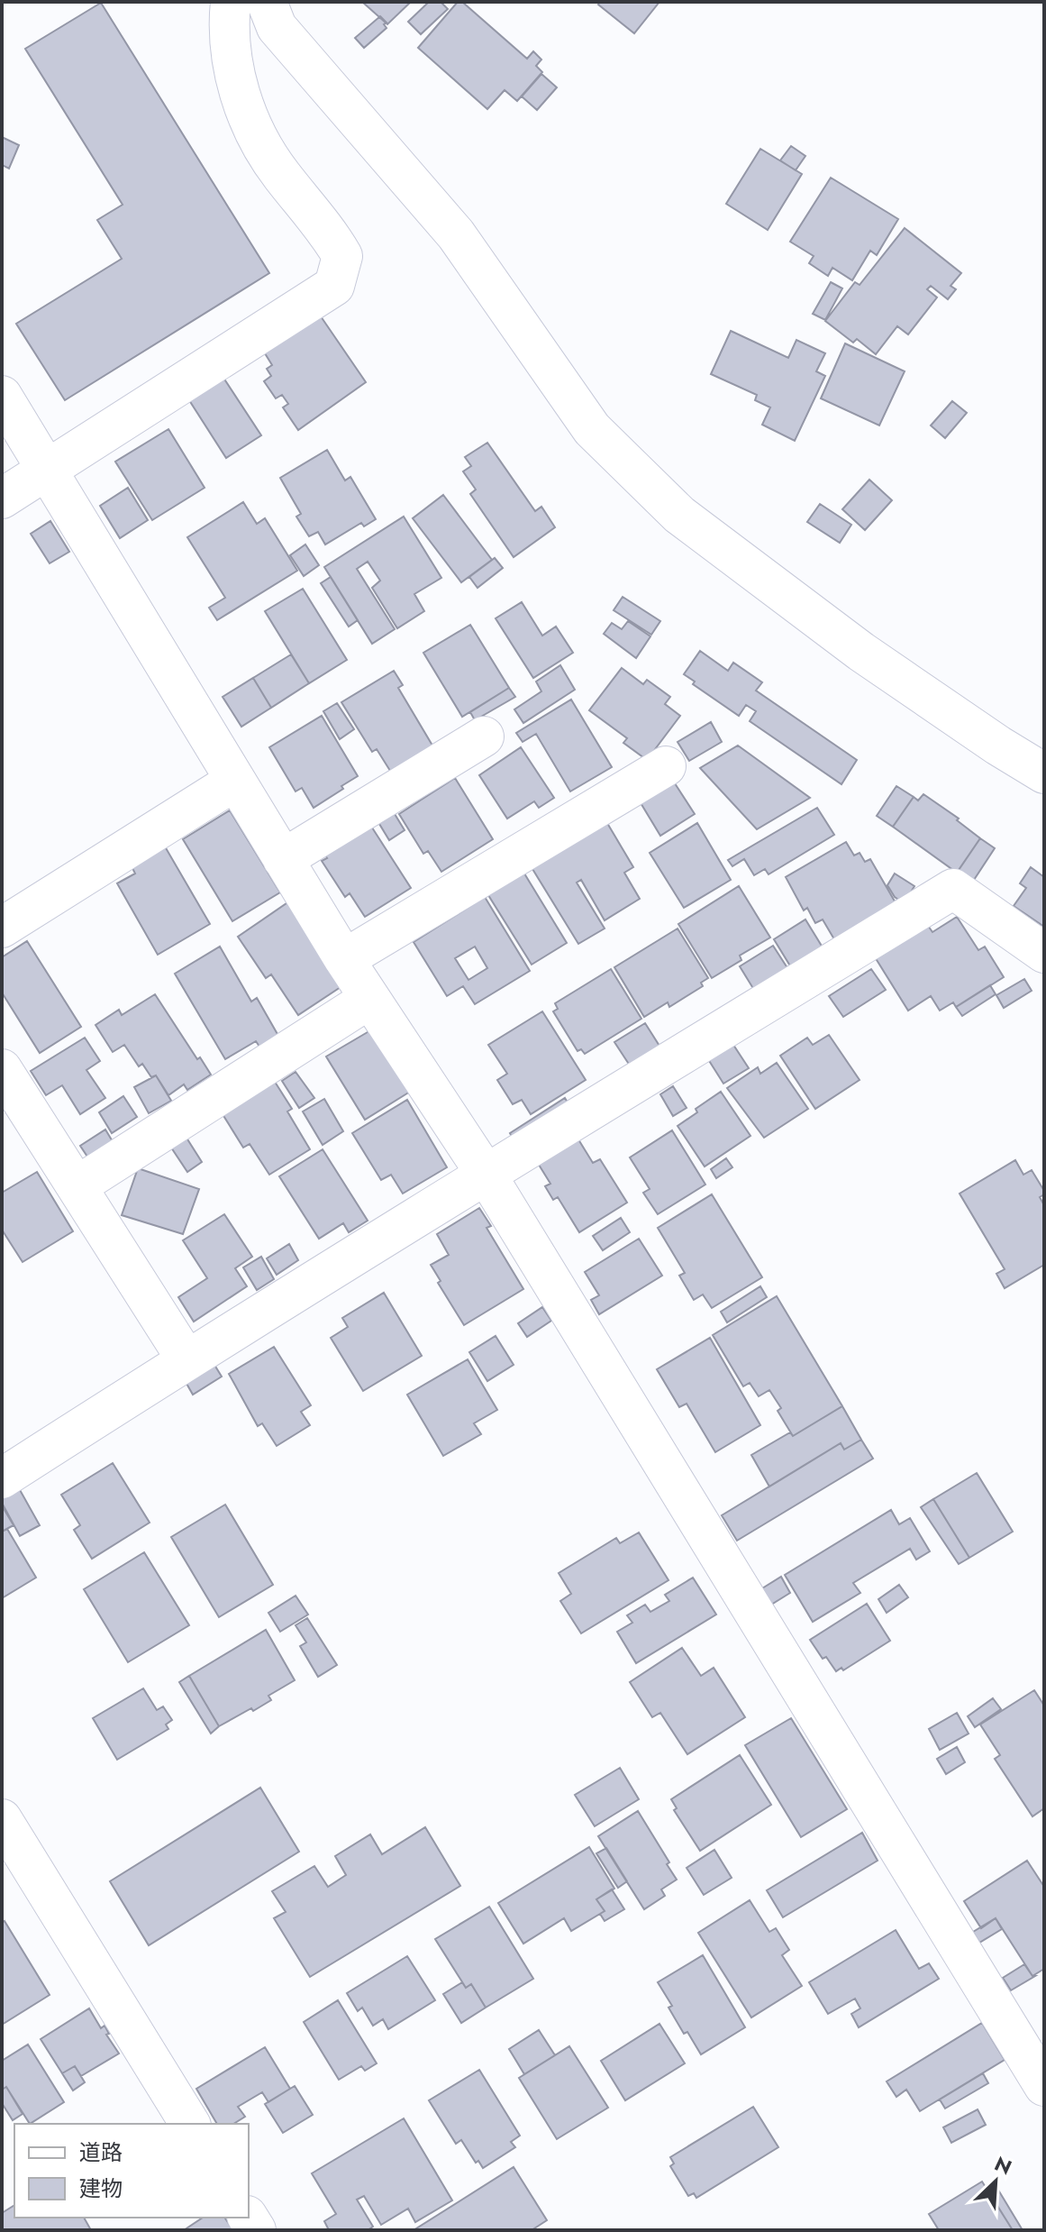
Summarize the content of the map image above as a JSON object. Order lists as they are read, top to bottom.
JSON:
{
  "legend": ["道路", "建物"],
  "north": "top right"
}
